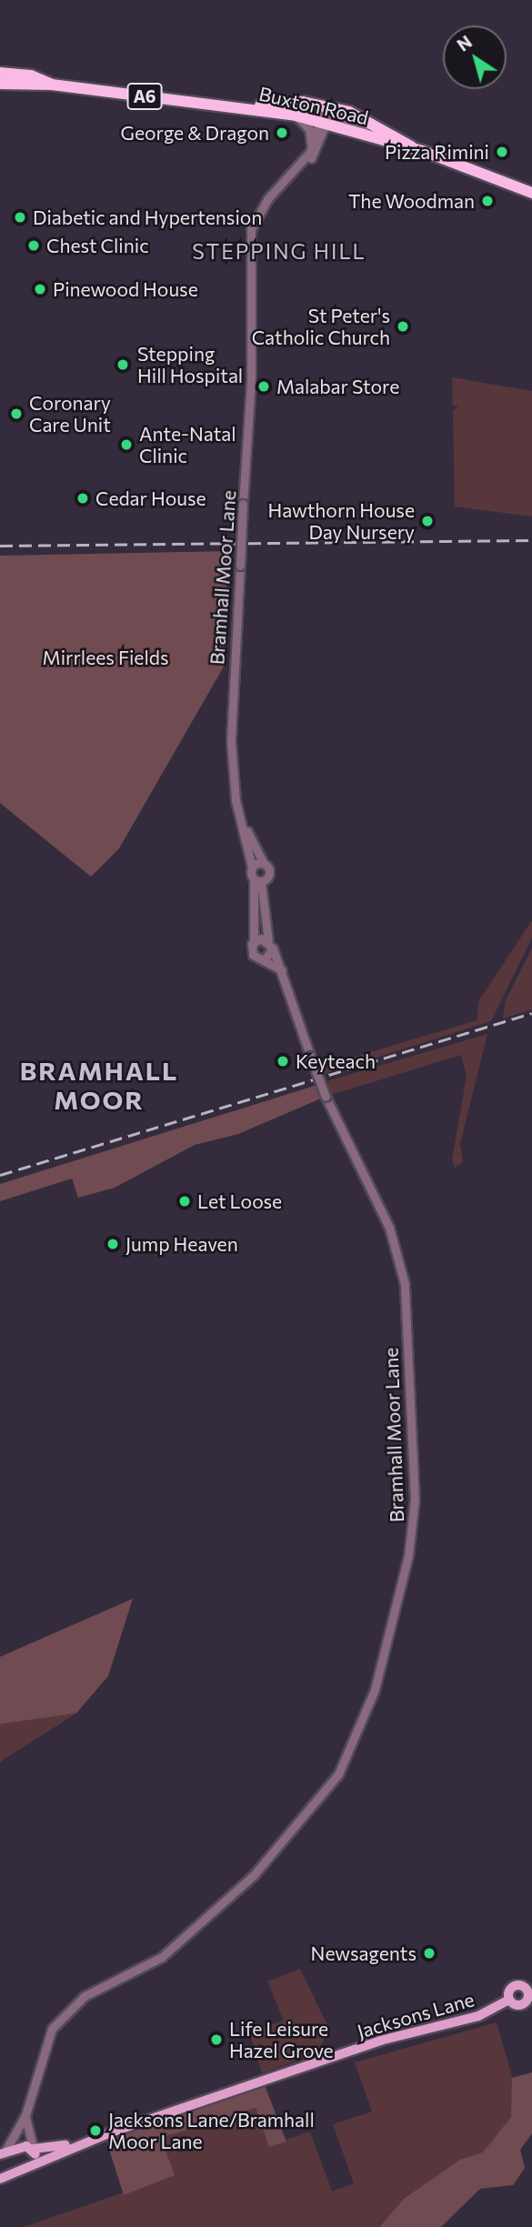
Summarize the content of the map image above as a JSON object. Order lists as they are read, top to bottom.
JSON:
{
  "streets": {
    "highway": ["A6", "Buxton Road"],
    "main road": ["Jacksons Lane"],
    "street": ["Bramhall Moor Lane"]
  },
  "crossings": [
    ["A6", "Buxton Road"],
    ["Bramhall Moor Lane", "Jacksons Lane"]
  ],
  "districts": ["STEPPING HILL", "BRAMHALL MOOR"],
  "parks": ["Mirrlees Fields"],
  "places": [
    "George & Dragon",
    "Pizza Rimini",
    "The Woodman",
    "Diabetic and Hypertension",
    "Chest Clinic",
    "Pinewood House",
    "St Peter's Catholic Church",
    "Stepping Hill Hospital",
    "Malabar Store",
    "Coronary Care Unit",
    "Ante-Natal Clinic",
    "Cedar House",
    "Hawthorn House Day Nursery",
    "Keyteach",
    "Let Loose",
    "Jump Heaven",
    "Newsagents",
    "Life Leisure Hazel Grove",
    "Jacksons Lane/Bramhall Moor Lane"
  ],
  "north": "top left"
}
